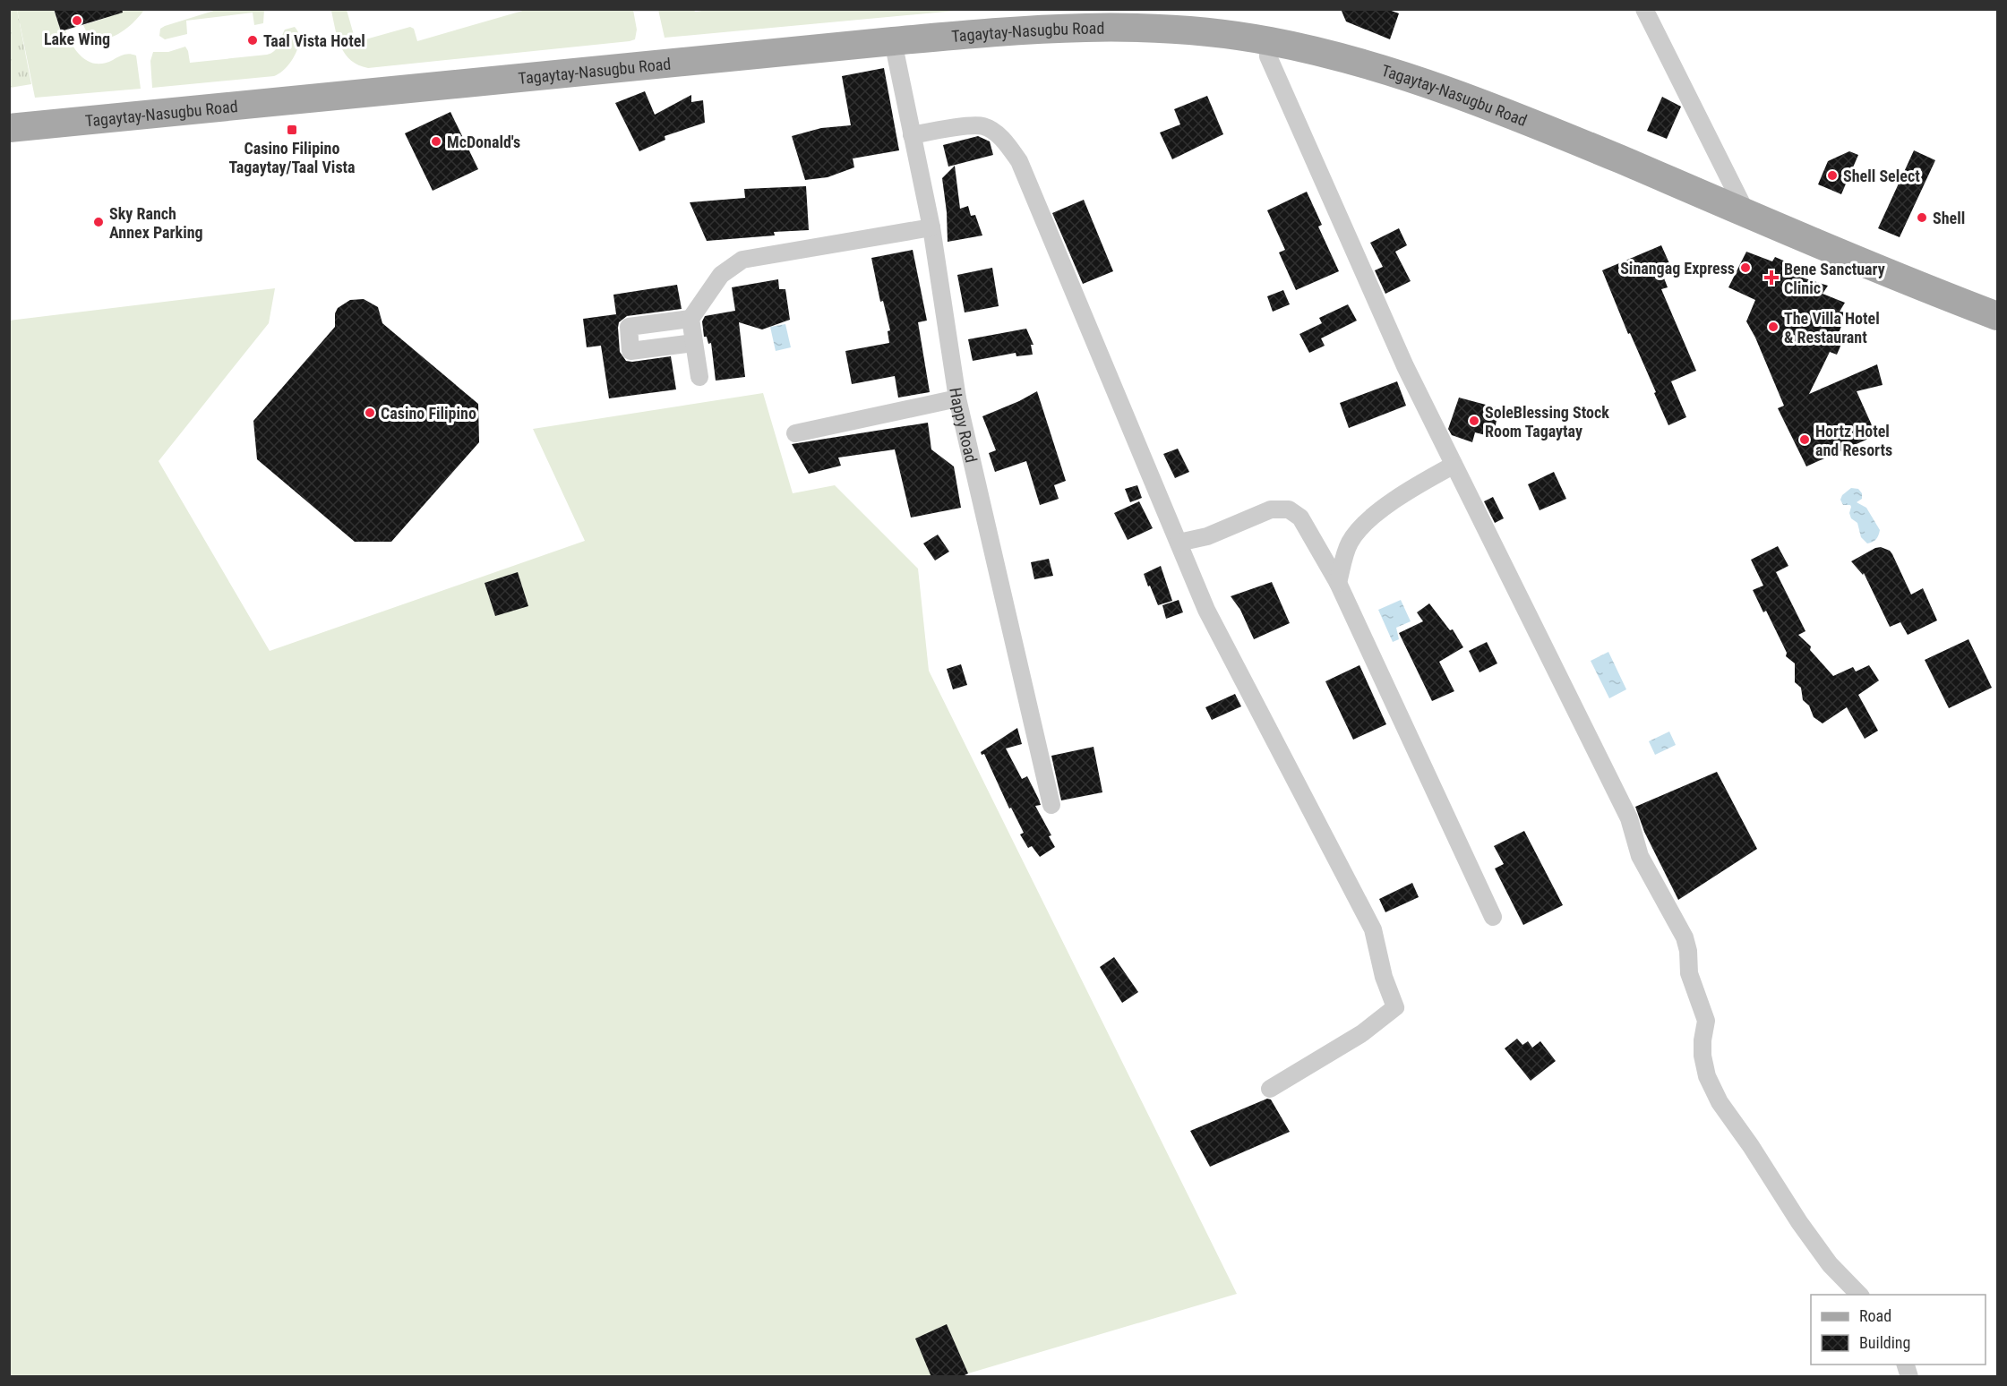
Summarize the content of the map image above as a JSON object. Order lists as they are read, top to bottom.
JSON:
{
  "streets": {
    "main road": ["Tagaytay-Nasugbu Road"],
    "street": ["Happy Road"]
  },
  "crossings": [
    ["Tagaytay-Nasugbu Road", "Happy Road"]
  ],
  "places": {
    "other": [
      "Lake Wing",
      "Taal Vista Hotel",
      "McDonald's",
      "Shell Select",
      "Shell",
      "Sky Ranch Annex Parking",
      "Sinangag Express",
      "The Villa Hotel & Restaurant",
      "Casino Filipino",
      "SoleBlessing Stock Room Tagaytay",
      "Hortz Hotel and Resorts"
    ],
    "transit": ["Casino Filipino Tagaytay/Taal Vista"],
    "health": ["Bene Sanctuary Clinic"]
  },
  "legend": ["Road", "Building"]
}
